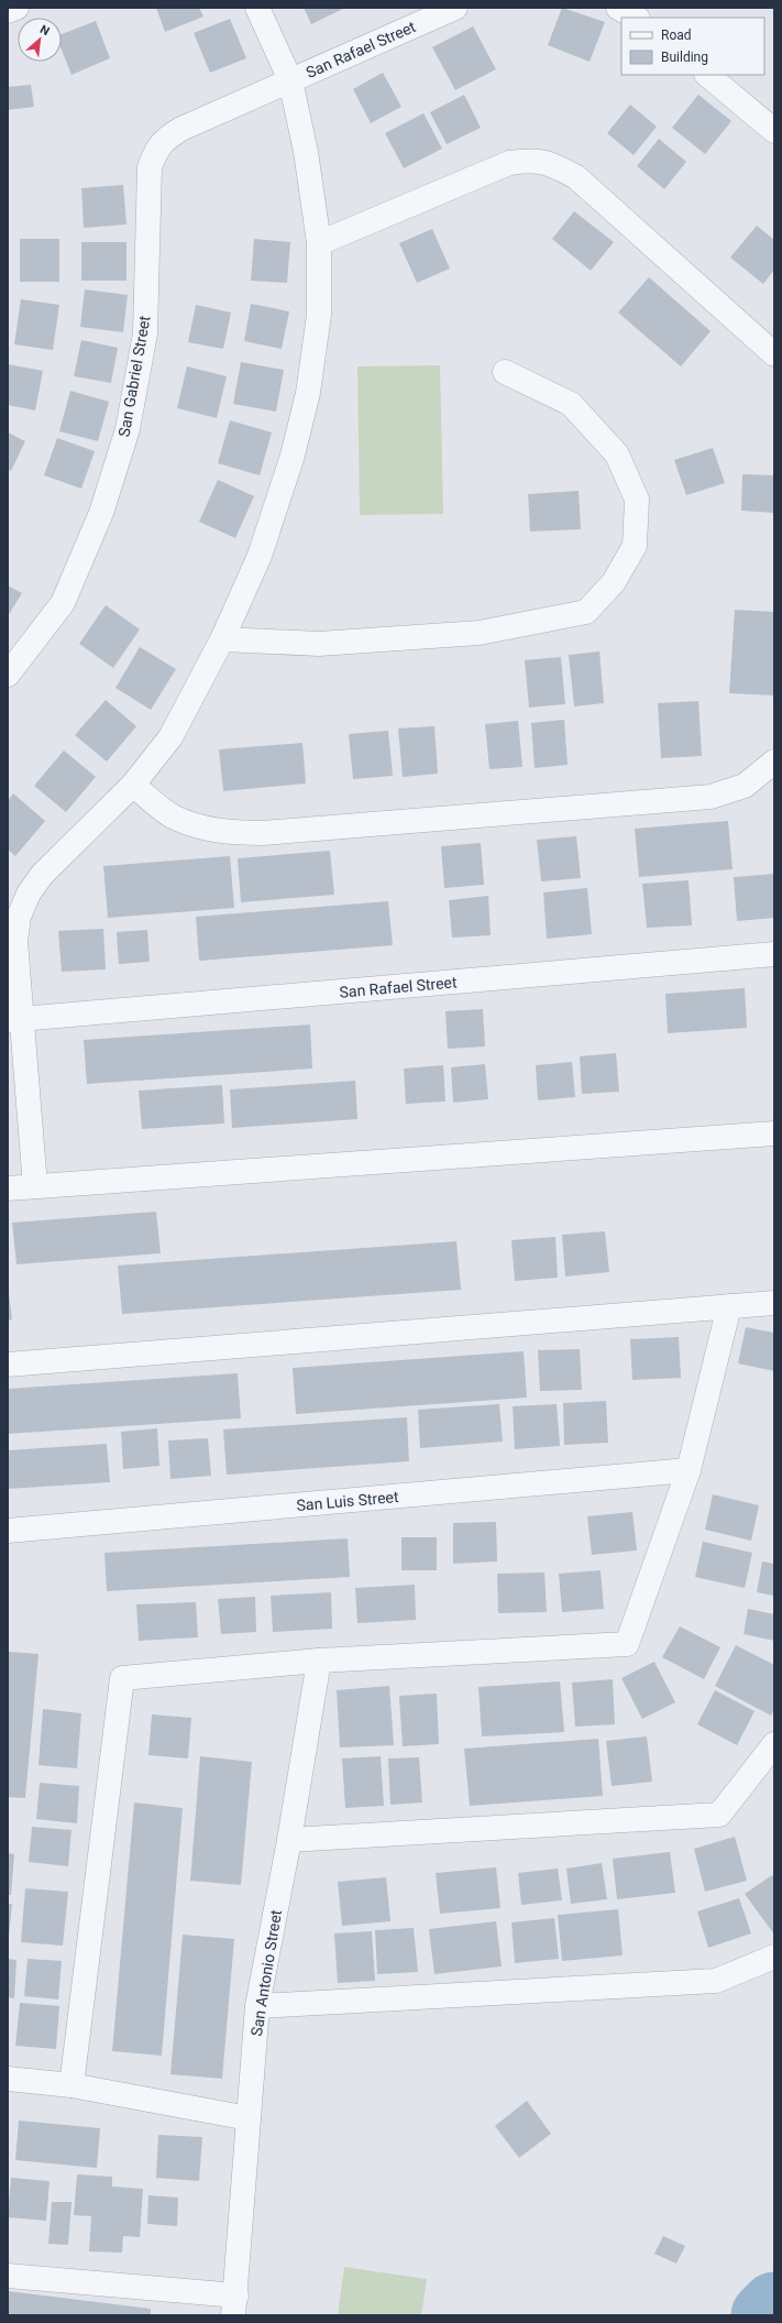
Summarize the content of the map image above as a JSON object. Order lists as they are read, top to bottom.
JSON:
{
  "streets": {
    "street": [
      "San Rafael Street",
      "San Gabriel Street",
      "San Luis Street",
      "San Antonio Street"
    ]
  },
  "crossings": [
    ["San Rafael Street", "San Gabriel Street"]
  ],
  "legend": ["Road", "Building"],
  "north": "top right"
}
